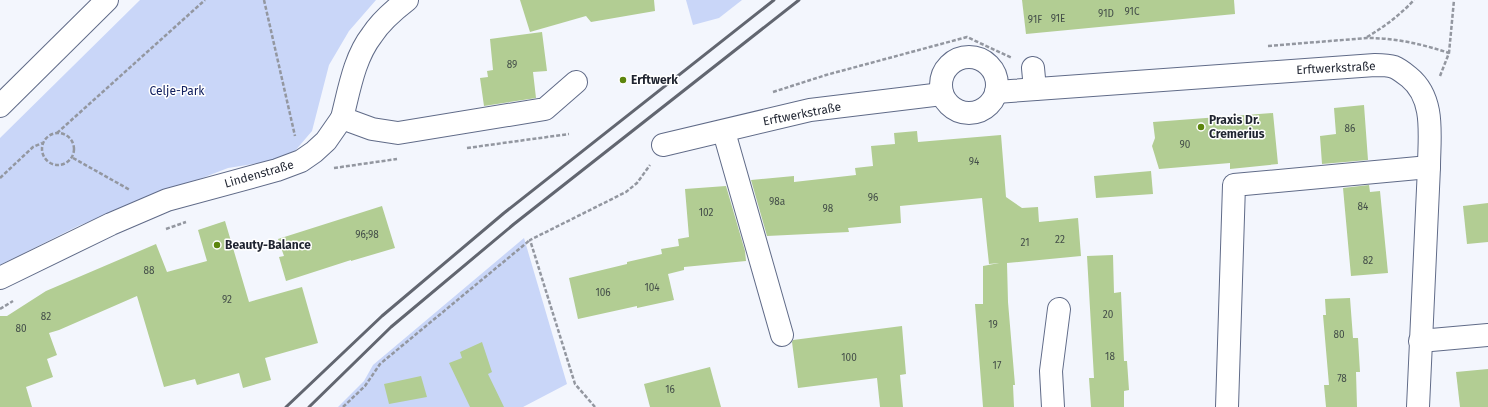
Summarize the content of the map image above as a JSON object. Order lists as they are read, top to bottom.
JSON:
{
  "streets": {
    "street": ["Erftwerkstraße", "Lindenstraße"]
  },
  "parks": ["Celje-Park"],
  "places": ["Erftwerk", "Praxis Dr. Cremerius", "Beauty-Balance"],
  "house_numbers": [
    "91C",
    "91D",
    "91E",
    "91F",
    "89",
    "86",
    "90",
    "94",
    "96",
    "98a",
    "84",
    "98",
    "102",
    "96;98",
    "22",
    "21",
    "82",
    "88",
    "104",
    "106",
    "92",
    "20",
    "82",
    "19",
    "80",
    "80",
    "18",
    "100",
    "17",
    "78",
    "16"
  ]
}
